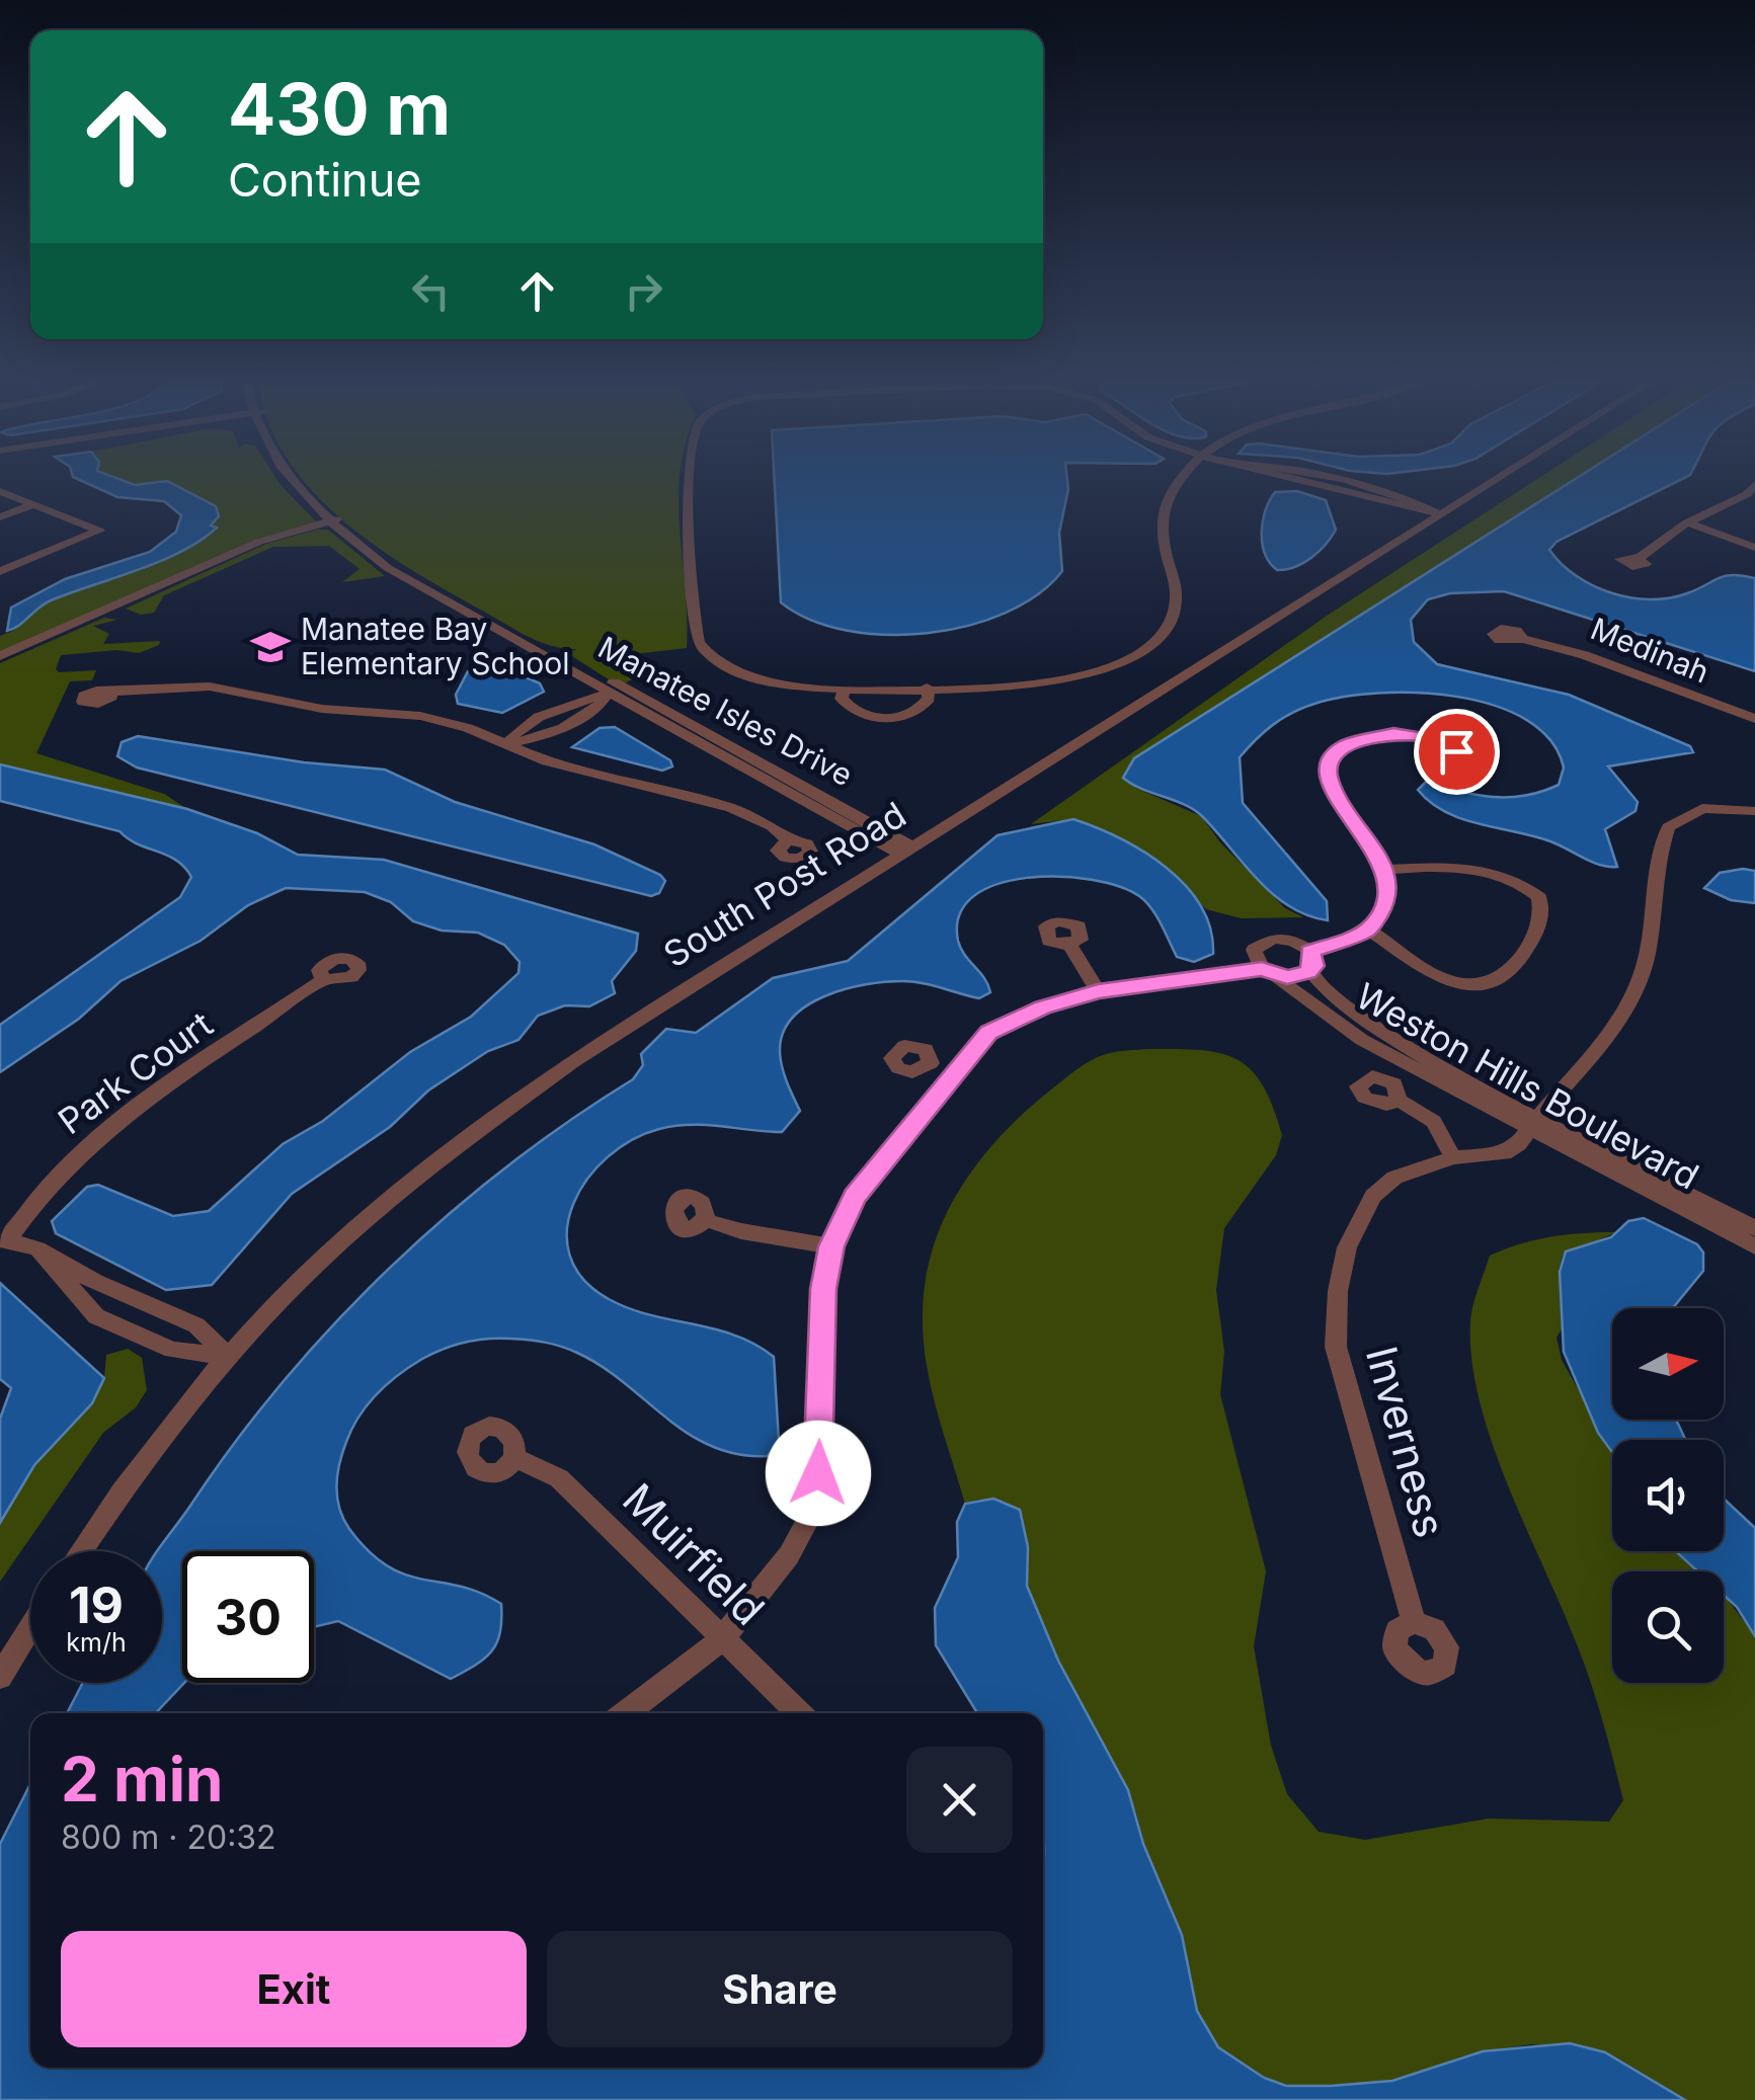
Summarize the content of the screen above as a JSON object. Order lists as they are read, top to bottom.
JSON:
{
  "streets": {
    "street": [
      "Medinah",
      "Manatee Isles Drive",
      "South Post Road",
      "Park Court",
      "Weston Hills Boulevard",
      "Inverness",
      "Muirfield"
    ]
  },
  "crossings": [
    ["Manatee Isles Drive", "South Post Road"],
    ["Weston Hills Boulevard", "Inverness"]
  ],
  "places": {
    "school or university": ["Manatee Bay Elementary School"]
  },
  "north": "right",
  "page": {
    "turn": ["430 m", "Continue"],
    "speed": "19 km/h",
    "limit": "30",
    "heading": ["2 min", "800 m · 20:32"],
    "buttons": ["Exit", "Share"]
  }
}
